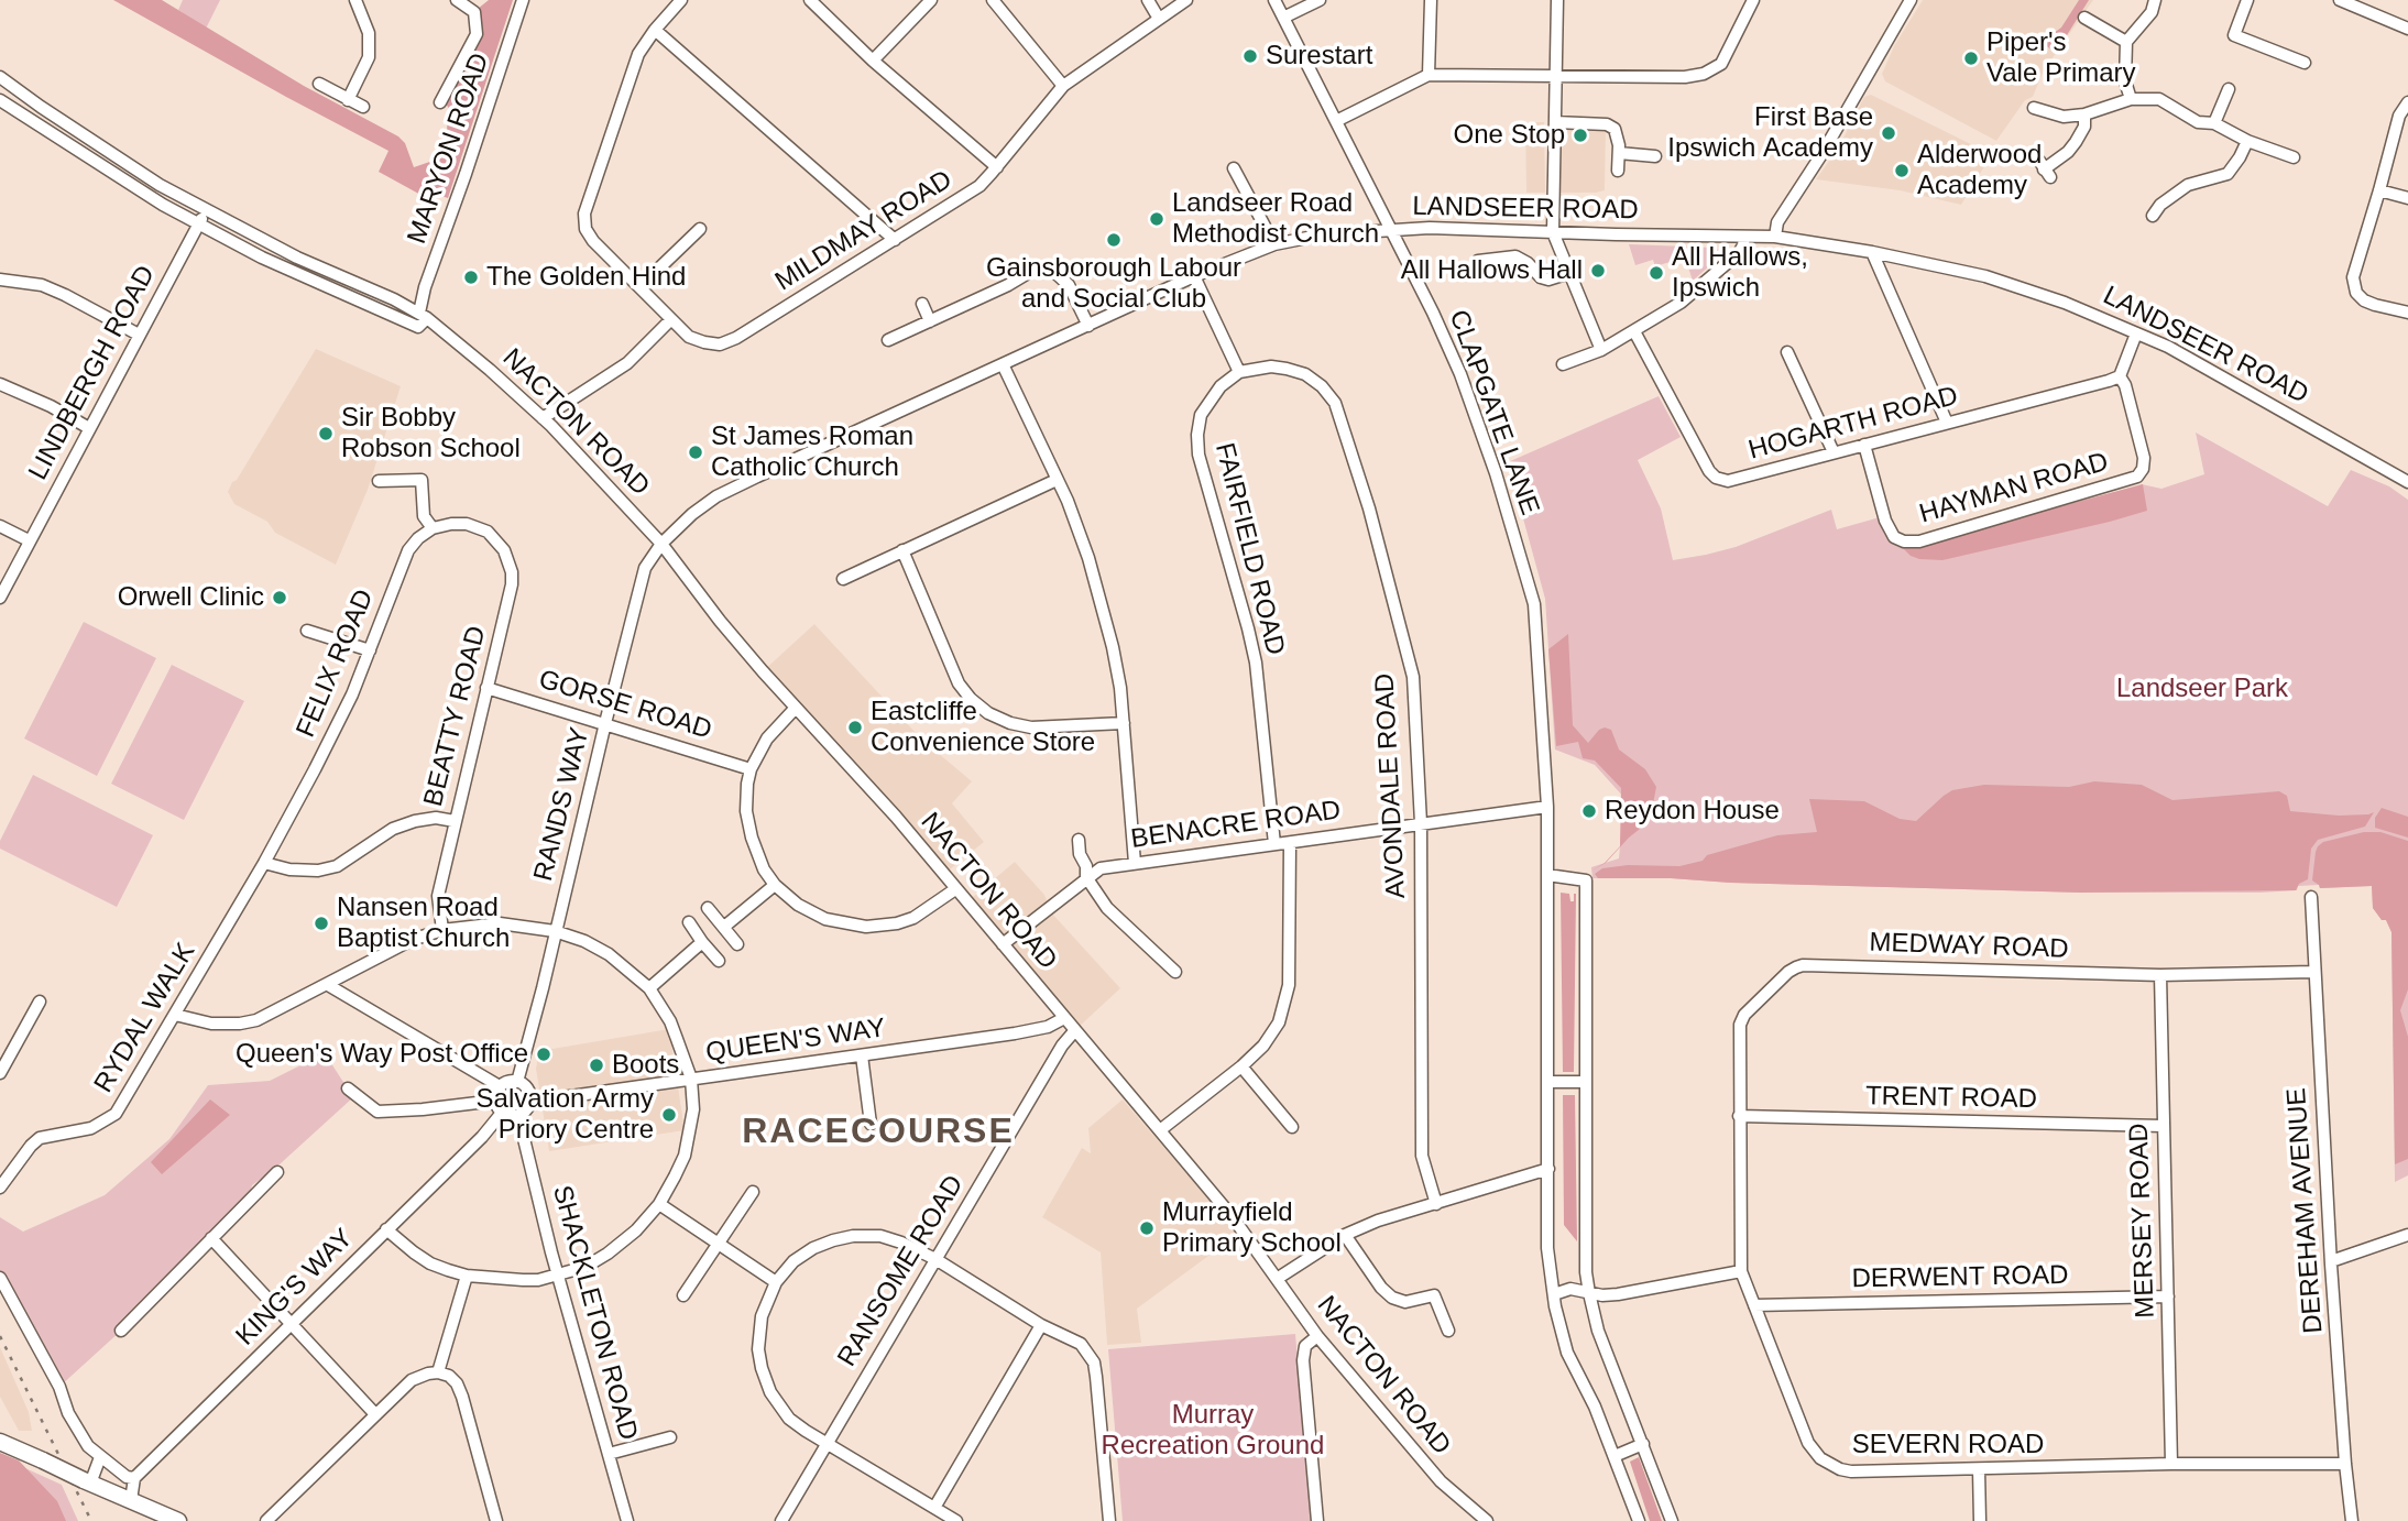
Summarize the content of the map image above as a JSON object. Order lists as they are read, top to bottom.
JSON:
{
  "streets": {
    "street": [
      "MARYON ROAD",
      "LANDSEER ROAD",
      "MILDMAY ROAD",
      "LINDBERGH ROAD",
      "CLAPGATE LANE",
      "NACTON ROAD",
      "HOGARTH ROAD",
      "HAYMAN ROAD",
      "FAIRFIELD ROAD",
      "FELIX ROAD",
      "GORSE ROAD",
      "BEATTY ROAD",
      "AVONDALE ROAD",
      "RANDS WAY",
      "BENACRE ROAD",
      "MEDWAY ROAD",
      "RYDAL WALK",
      "QUEEN'S WAY",
      "TRENT ROAD",
      "DEREHAM AVENUE",
      "MERSEY ROAD",
      "RANSOME ROAD",
      "DERWENT ROAD",
      "KING'S WAY",
      "SHACKLETON ROAD",
      "SEVERN ROAD"
    ]
  },
  "crossings": [
    ["MARYON ROAD", "NACTON ROAD"],
    ["LANDSEER ROAD", "CLAPGATE LANE"],
    ["LANDSEER ROAD", "NACTON ROAD"],
    ["LANDSEER ROAD", "RANDS WAY"],
    ["LINDBERGH ROAD", "NACTON ROAD"],
    ["CLAPGATE LANE", "BENACRE ROAD"],
    ["NACTON ROAD", "RANDS WAY"],
    ["NACTON ROAD", "BENACRE ROAD"],
    ["NACTON ROAD", "QUEEN'S WAY"],
    ["NACTON ROAD", "RANSOME ROAD"],
    ["HOGARTH ROAD", "HAYMAN ROAD"],
    ["FAIRFIELD ROAD", "AVONDALE ROAD"],
    ["FAIRFIELD ROAD", "BENACRE ROAD"],
    ["FELIX ROAD", "BEATTY ROAD"],
    ["FELIX ROAD", "RYDAL WALK"],
    ["GORSE ROAD", "BEATTY ROAD"],
    ["GORSE ROAD", "RANDS WAY"],
    ["AVONDALE ROAD", "BENACRE ROAD"],
    ["RANDS WAY", "QUEEN'S WAY"],
    ["RANDS WAY", "KING'S WAY"],
    ["RANDS WAY", "SHACKLETON ROAD"],
    ["MEDWAY ROAD", "TRENT ROAD"],
    ["MEDWAY ROAD", "DEREHAM AVENUE"],
    ["MEDWAY ROAD", "MERSEY ROAD"],
    ["MEDWAY ROAD", "SEVERN ROAD"],
    ["QUEEN'S WAY", "KING'S WAY"],
    ["QUEEN'S WAY", "SHACKLETON ROAD"],
    ["TRENT ROAD", "MERSEY ROAD"],
    ["TRENT ROAD", "SEVERN ROAD"],
    ["DEREHAM AVENUE", "SEVERN ROAD"],
    ["MERSEY ROAD", "DERWENT ROAD"],
    ["MERSEY ROAD", "SEVERN ROAD"],
    ["DERWENT ROAD", "SEVERN ROAD"],
    ["KING'S WAY", "SHACKLETON ROAD"]
  ],
  "districts": ["RACECOURSE"],
  "parks": ["Landseer Park", "Murray Recreation Ground"],
  "places": [
    "Surestart",
    "Piper's Vale Primary",
    "First Base Ipswich Academy",
    "One Stop",
    "Alderwood Academy",
    "Landseer Road Methodist Church",
    "Gainsborough Labour and Social Club",
    "All Hallows Hall",
    "All Hallows, Ipswich",
    "The Golden Hind",
    "Sir Bobby Robson School",
    "St James Roman Catholic Church",
    "Orwell Clinic",
    "Eastcliffe Convenience Store",
    "Reydon House",
    "Nansen Road Baptist Church",
    "Queen's Way Post Office",
    "Boots",
    "Salvation Army Priory Centre",
    "Murrayfield Primary School"
  ]
}
